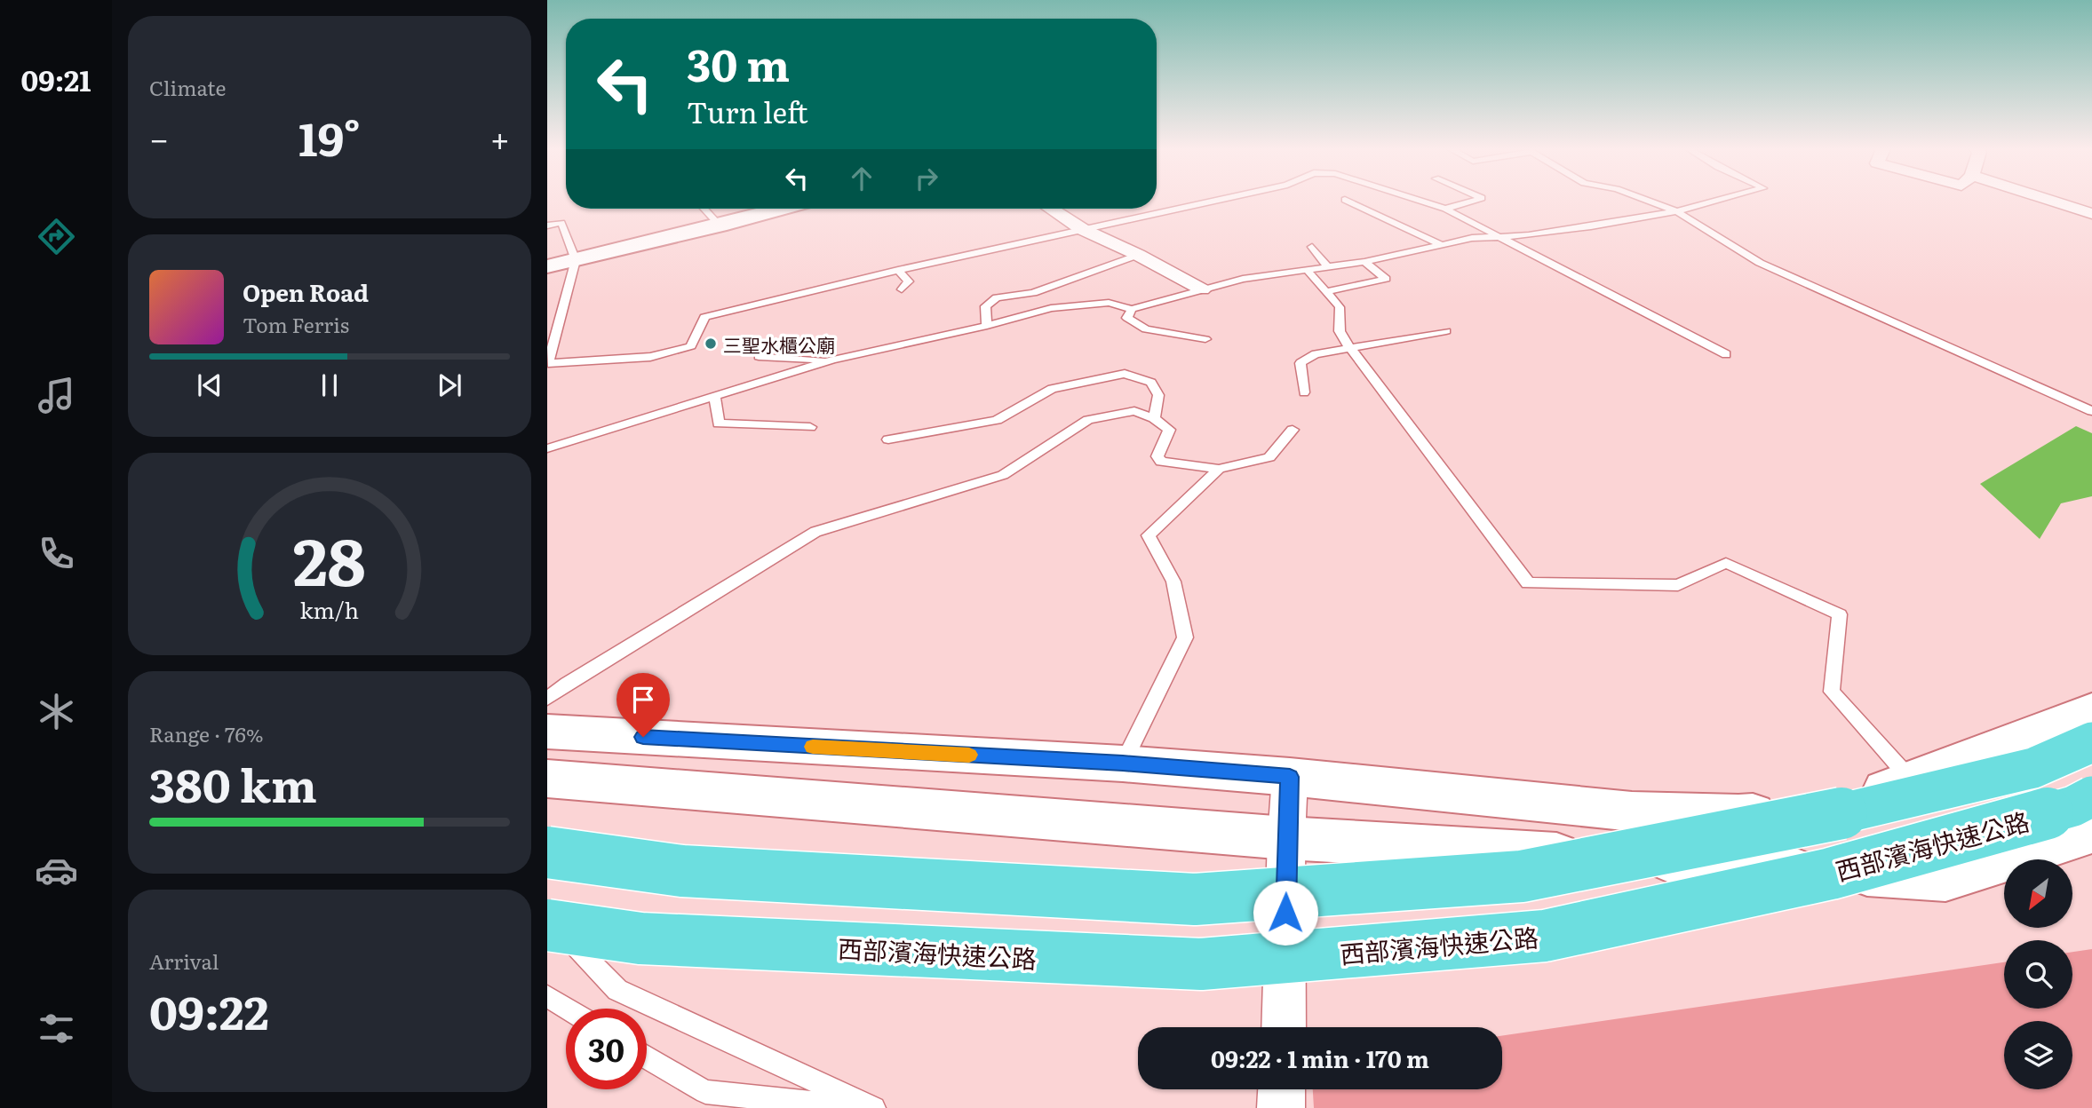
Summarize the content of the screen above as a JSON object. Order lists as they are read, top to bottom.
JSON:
{
  "streets": {
    "highway": ["西部濱海快速公路"]
  },
  "places": ["三聖水櫃公廟"],
  "north": "bottom left",
  "page": {
    "tabs": "09:21",
    "tile": [
      "Climate",
      ["Range · 76%", "380 km"],
      ["Arrival", "09:22"]
    ],
    "turn": ["30 m", "Turn left"],
    "heat": ["−", "19°", "+"],
    "song": ["Open Road", "Tom Ferris"],
    "limit": "30",
    "trip": "09:22 · 1 min · 170 m",
    "gauge": ["28", "km/h"]
  }
}
